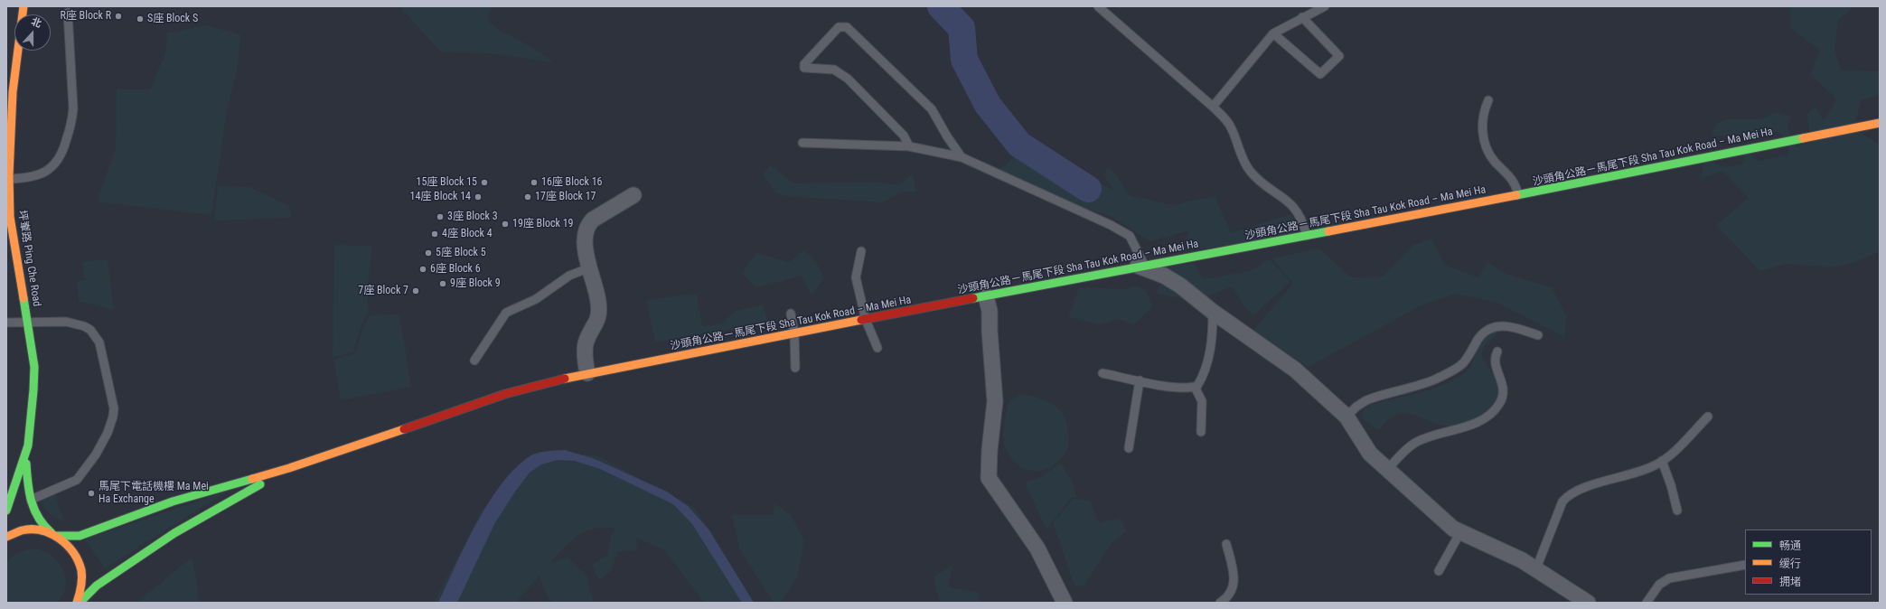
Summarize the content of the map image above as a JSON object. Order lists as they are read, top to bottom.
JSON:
{
  "streets": {
    "main road": ["沙頭角公路－馬尾下段 Sha Tau Kok Road – Ma Mei Ha", "坪輋路 Ping Che Road"]
  },
  "places": [
    "R座 Block R",
    "S座 Block S",
    "15座 Block 15",
    "16座 Block 16",
    "14座 Block 14",
    "17座 Block 17",
    "3座 Block 3",
    "19座 Block 19",
    "4座 Block 4",
    "5座 Block 5",
    "6座 Block 6",
    "9座 Block 9",
    "7座 Block 7",
    "馬尾下電話機樓 Ma Mei Ha Exchange"
  ],
  "legend": ["畅通", "缓行", "拥堵"],
  "north": "top"
}
